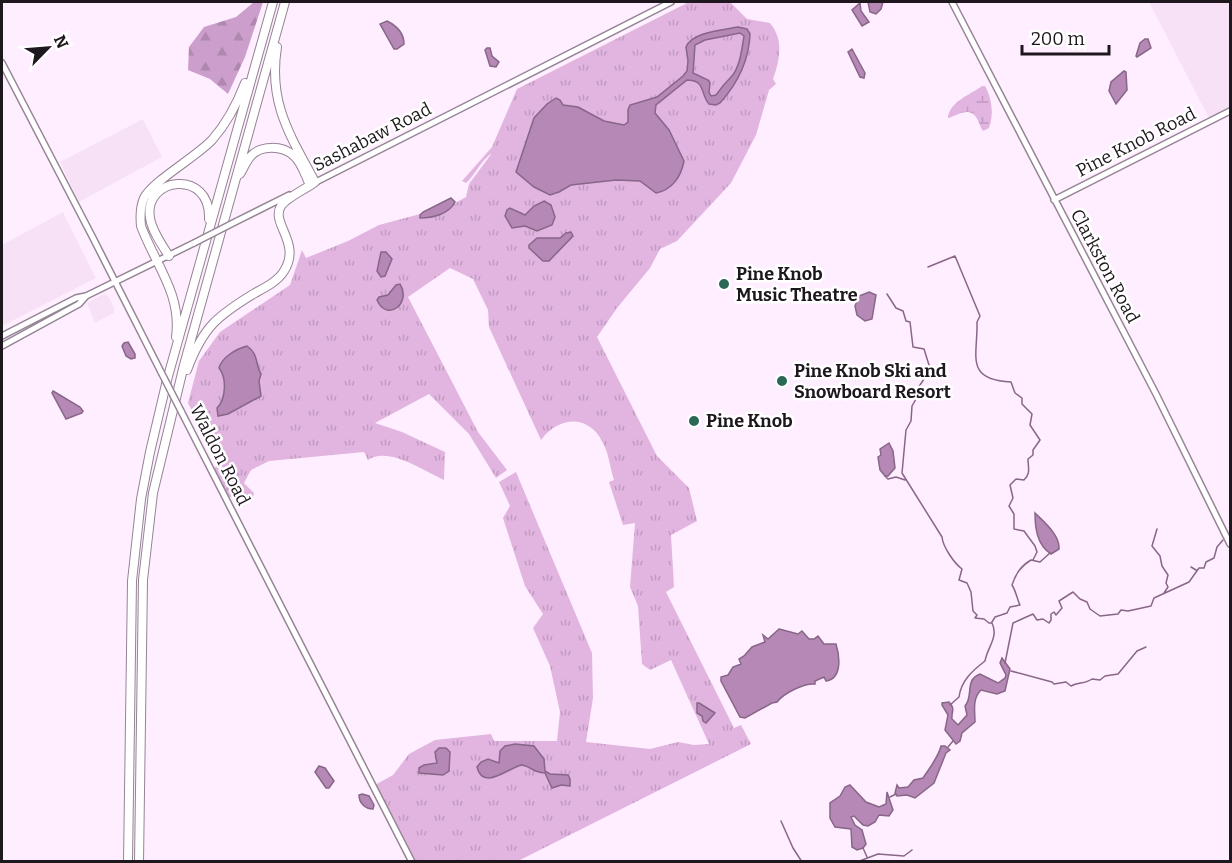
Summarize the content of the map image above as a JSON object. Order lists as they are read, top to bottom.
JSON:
{
  "streets": {
    "main road": [
      "Sashabaw Road",
      "Pine Knob Road",
      "Clarkston Road",
      "Waldon Road"
    ]
  },
  "crossings": [
    ["Sashabaw Road", "Waldon Road"],
    ["Pine Knob Road", "Clarkston Road"]
  ],
  "places": ["Pine Knob Music Theatre", "Pine Knob Ski and Snowboard Resort", "Pine Knob"],
  "scale_bar": "200 m",
  "north": "top right"
}
